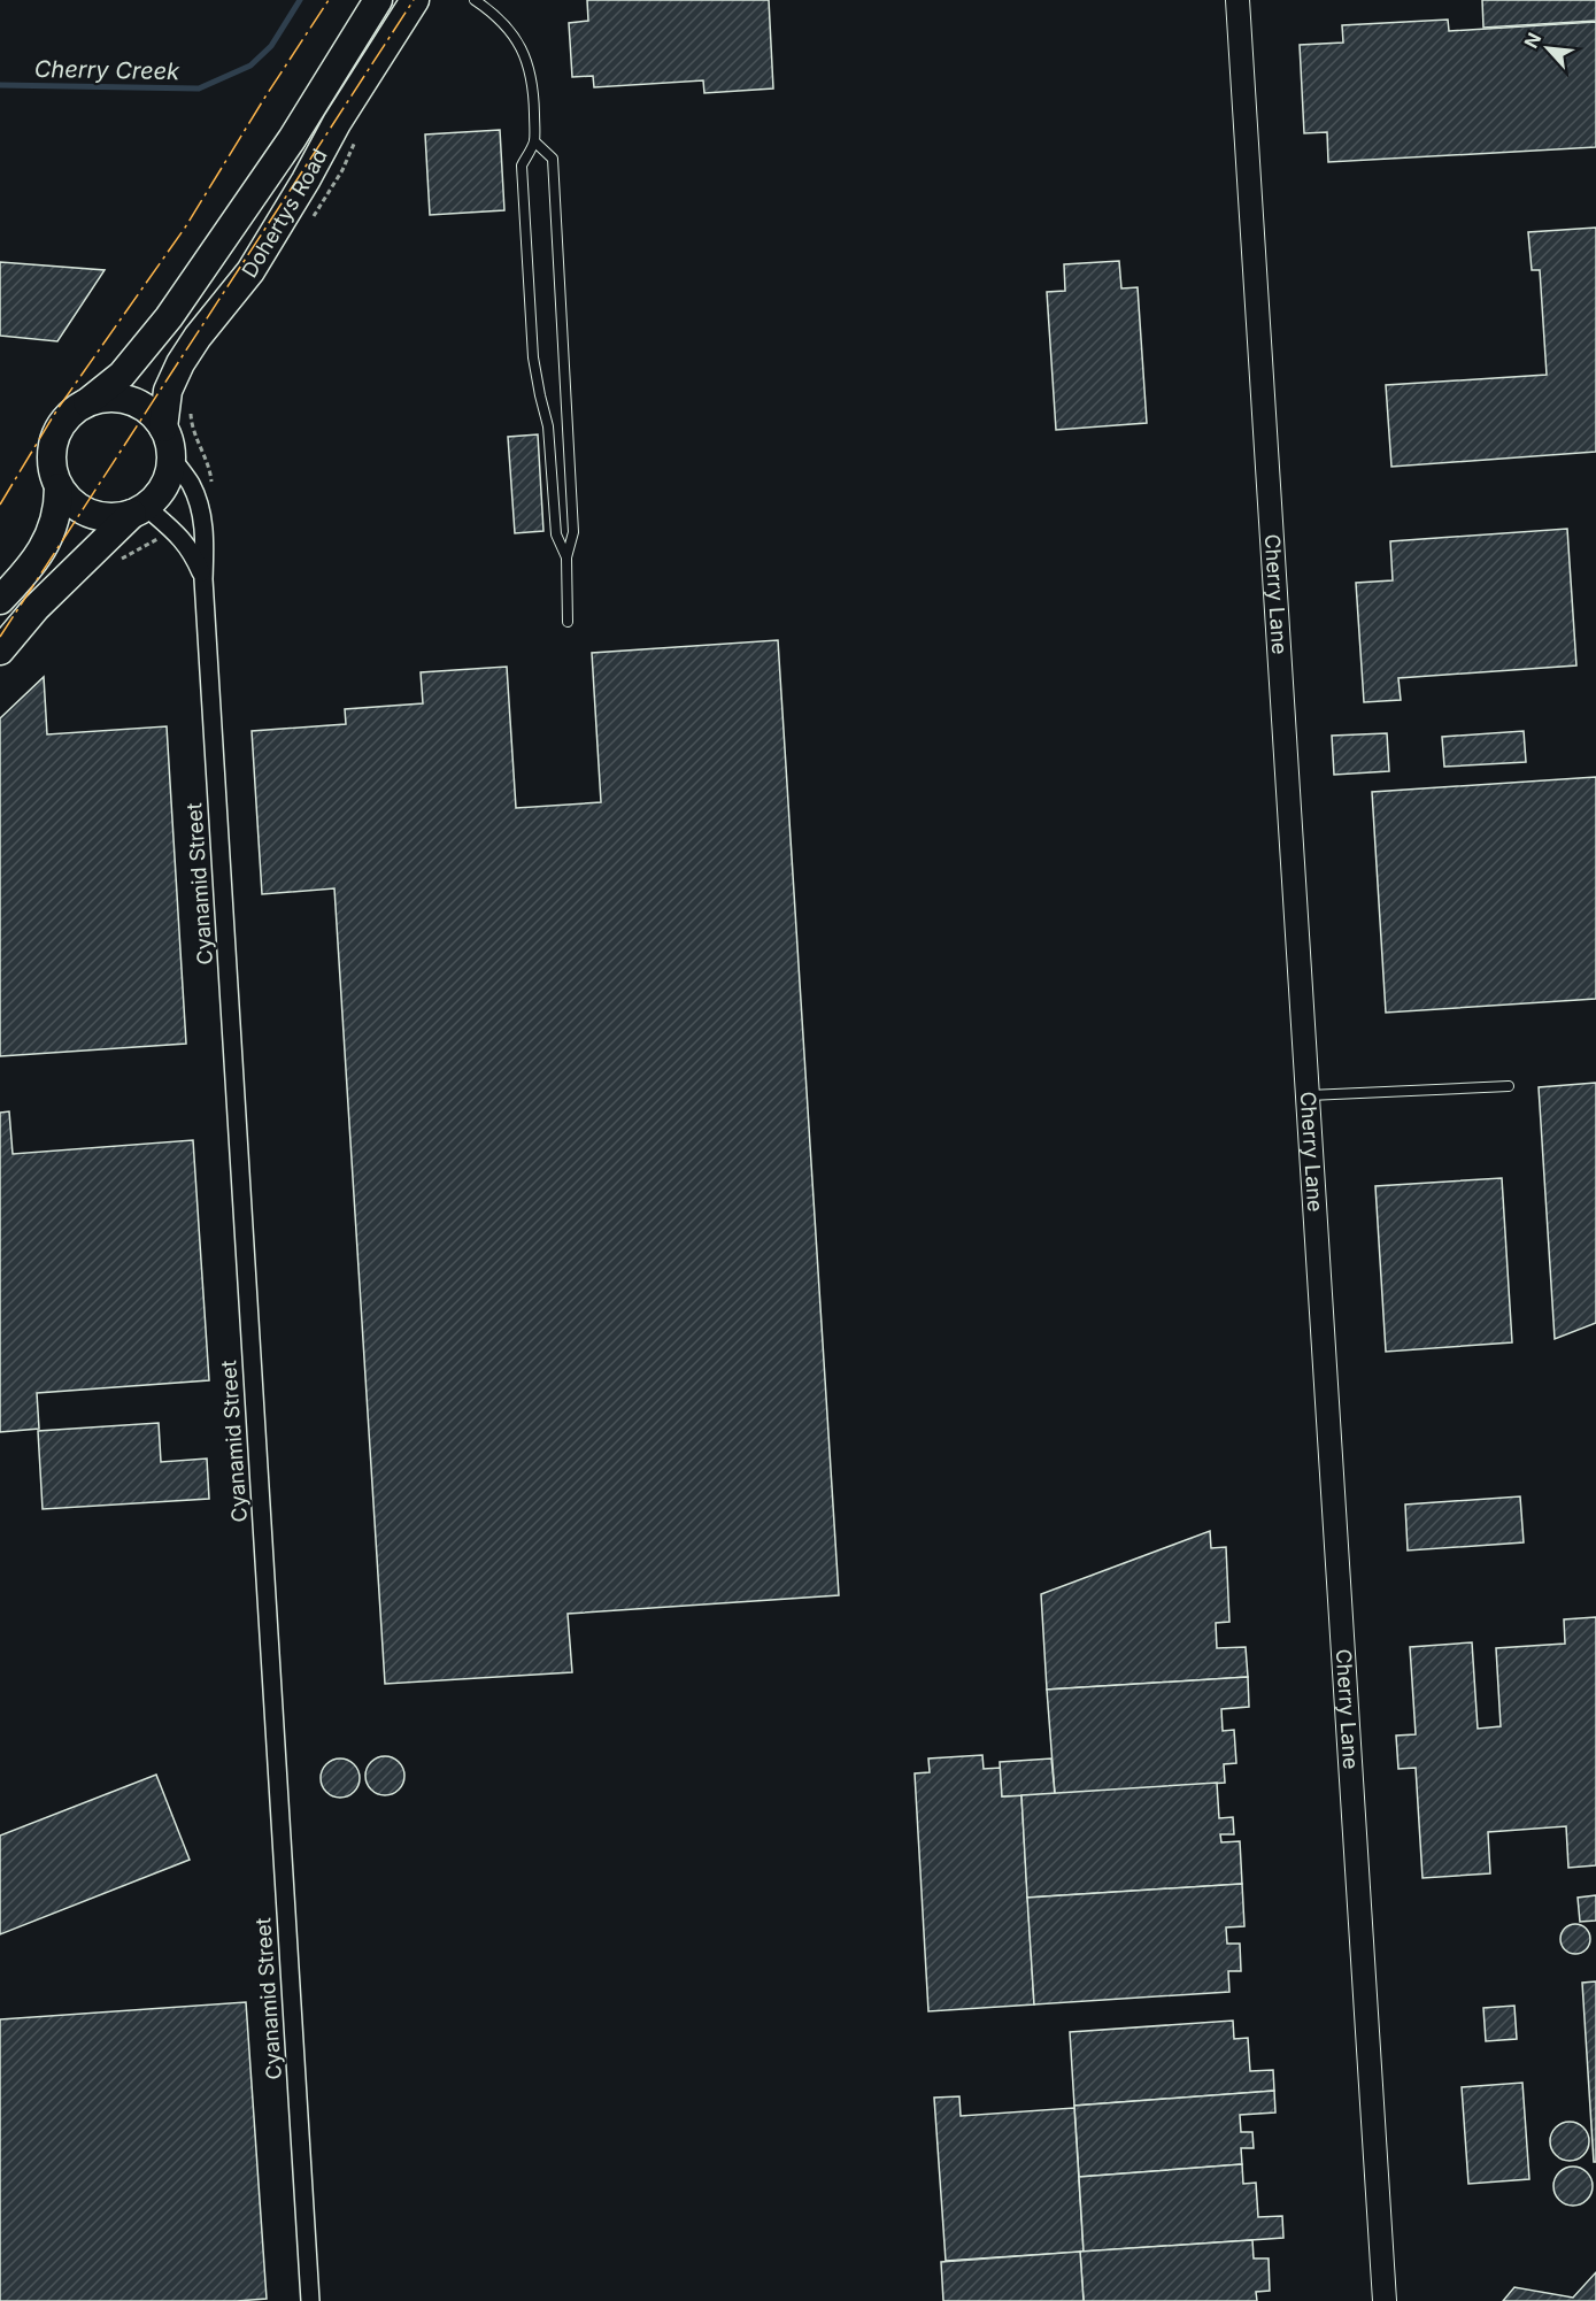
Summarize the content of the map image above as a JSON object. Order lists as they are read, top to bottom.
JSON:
{
  "streets": {
    "main road": ["Dohertys Road"],
    "street": ["Cherry Lane", "Cyanamid Street"]
  },
  "crossings": [
    ["Dohertys Road", "Cyanamid Street"]
  ],
  "water": ["Cherry Creek"],
  "north": "top left"
}
